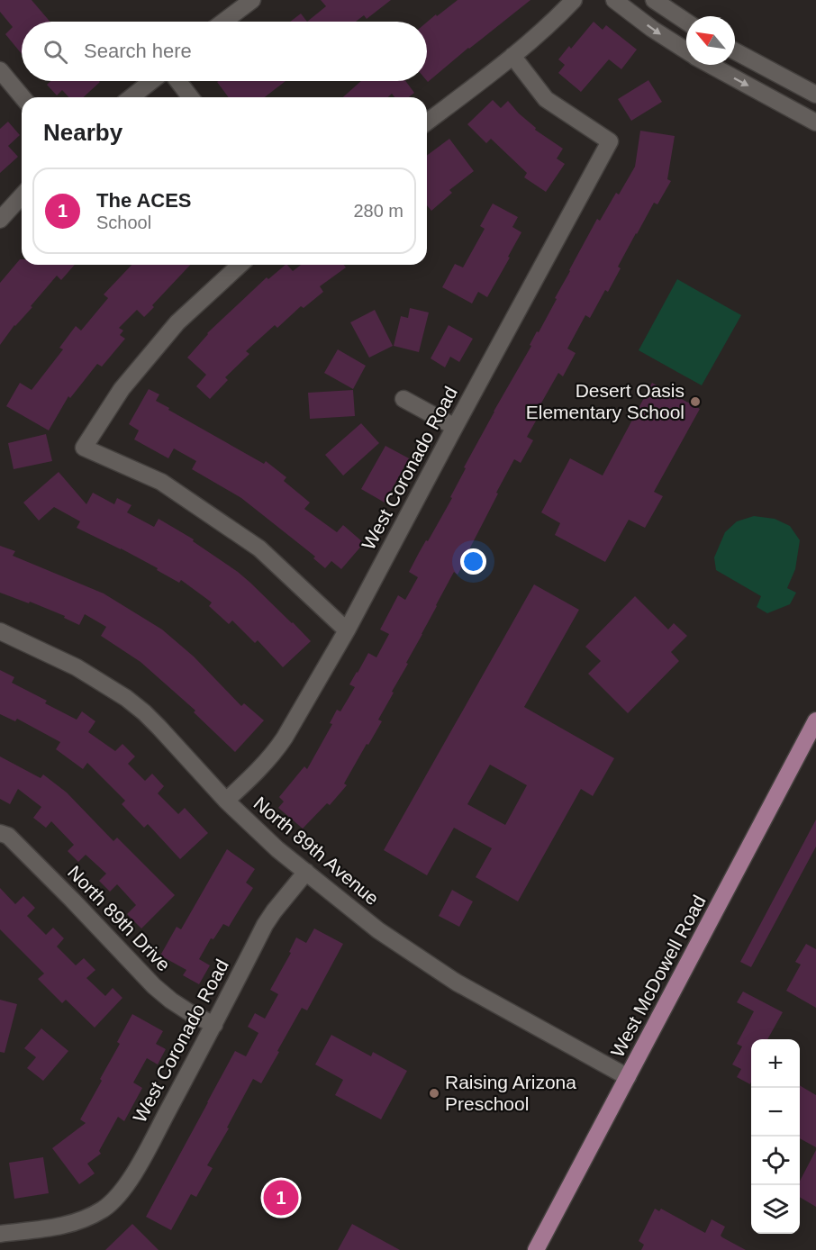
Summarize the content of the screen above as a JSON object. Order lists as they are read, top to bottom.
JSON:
{
  "streets": {
    "main road": ["West McDowell Road"],
    "street": ["West Coronado Road", "North 89th Avenue", "North 89th Drive"]
  },
  "crossings": [
    ["West Coronado Road", "North 89th Avenue"],
    ["West Coronado Road", "North 89th Drive"],
    ["North 89th Avenue", "West McDowell Road"]
  ],
  "places": ["Desert Oasis Elementary School", "Raising Arizona Preschool"],
  "north": "top left",
  "page": {
    "search": "Search here",
    "heading": "Nearby",
    "list": [
      {
        "mark": "1",
        "name": "The ACES",
        "note": "School",
        "value": "280 m"
      }
    ],
    "map_buttons": ["+", "−"],
    "pins": "1"
  }
}
